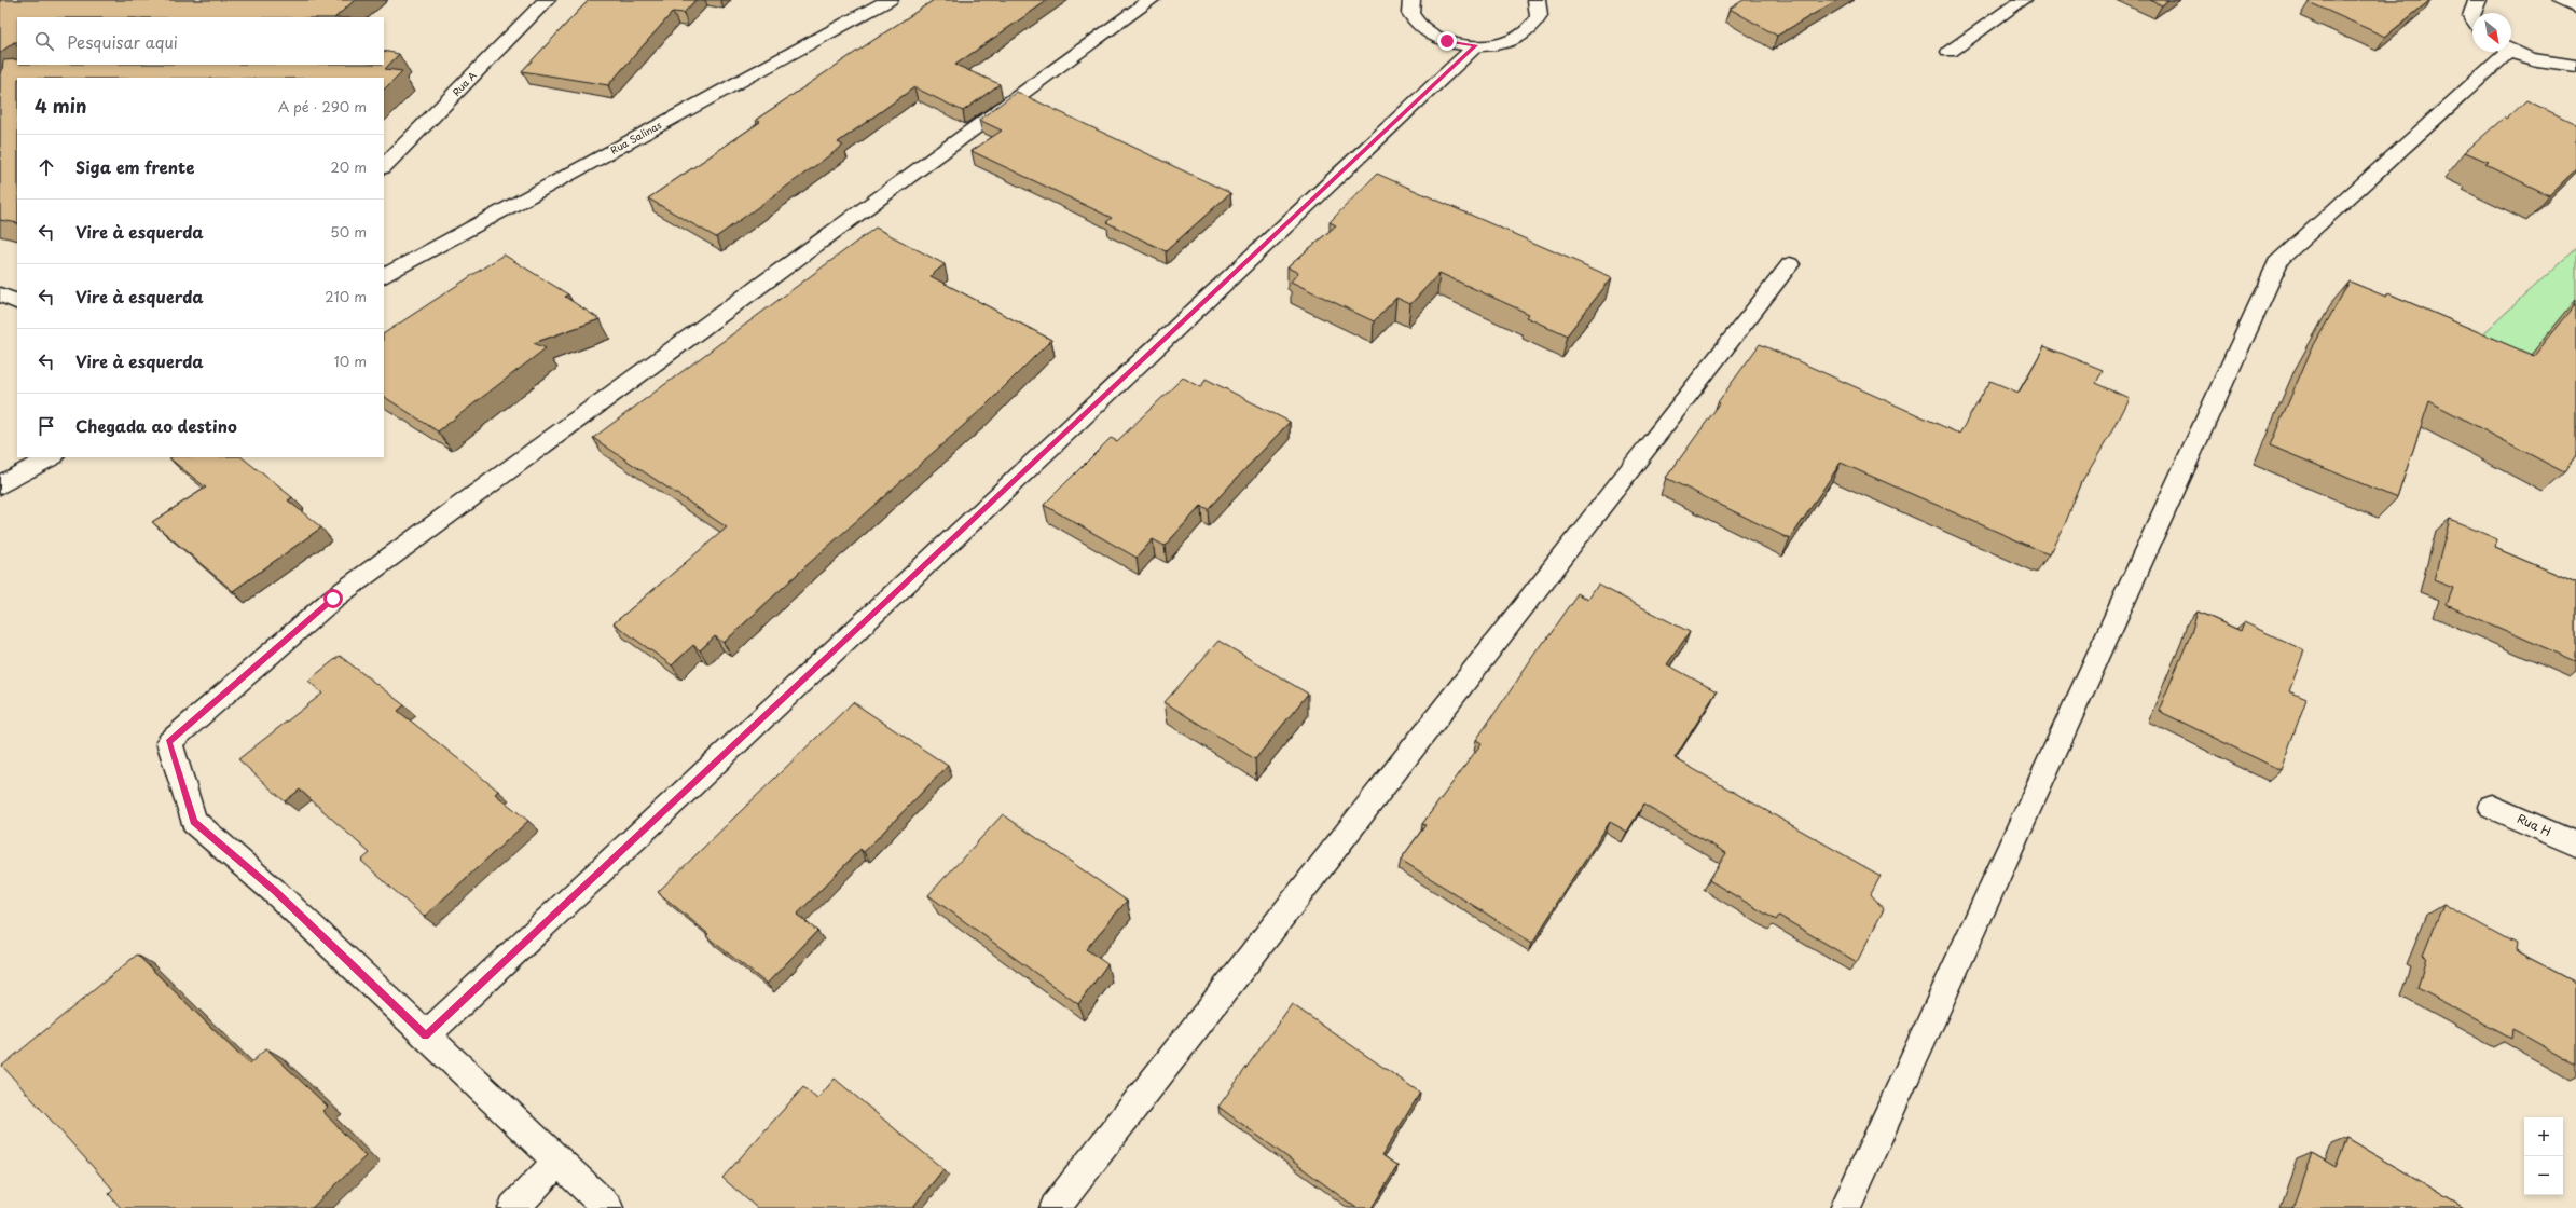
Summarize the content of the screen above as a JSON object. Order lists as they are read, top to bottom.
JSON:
{
  "streets": {
    "street": ["Rua A", "Rua Salinas", "Rua H"]
  },
  "north": "bottom right",
  "page": {
    "search": "Pesquisar aqui",
    "heading": ["4 min", "A pé · 290 m"],
    "list": [
      ["Siga em frente", "20 m"],
      ["Vire à esquerda", "50 m"],
      ["Vire à esquerda", "210 m"],
      ["Vire à esquerda", "10 m"],
      "Chegada ao destino"
    ],
    "map_buttons": ["+", "−"]
  }
}
